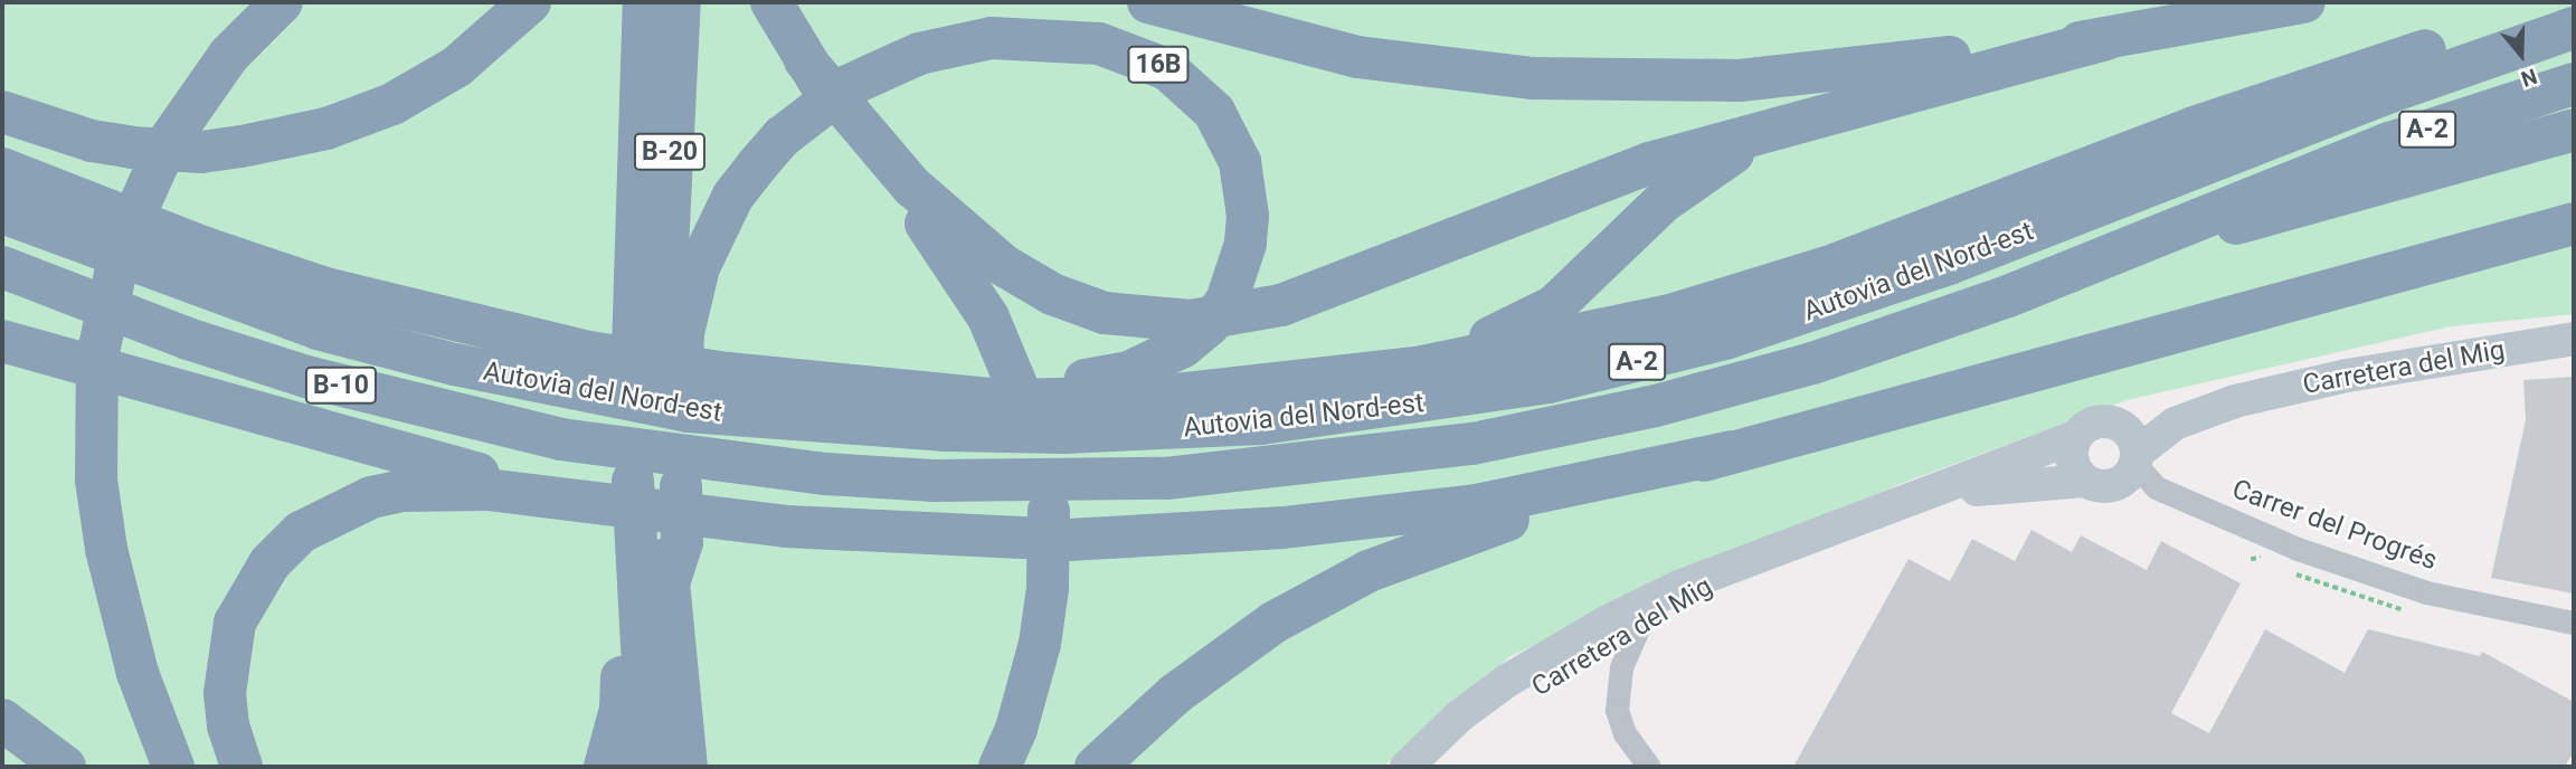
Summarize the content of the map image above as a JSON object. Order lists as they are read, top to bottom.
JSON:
{
  "streets": {
    "highway": [
      "16B",
      "A-2",
      "B-20",
      "Autovia del Nord-est",
      "B-10"
    ],
    "street": ["Carretera del Mig", "Carrer del Progrés"]
  },
  "crossings": [
    ["16B", "B-20"],
    ["Carretera del Mig", "Carrer del Progrés"]
  ],
  "north": "bottom"
}
